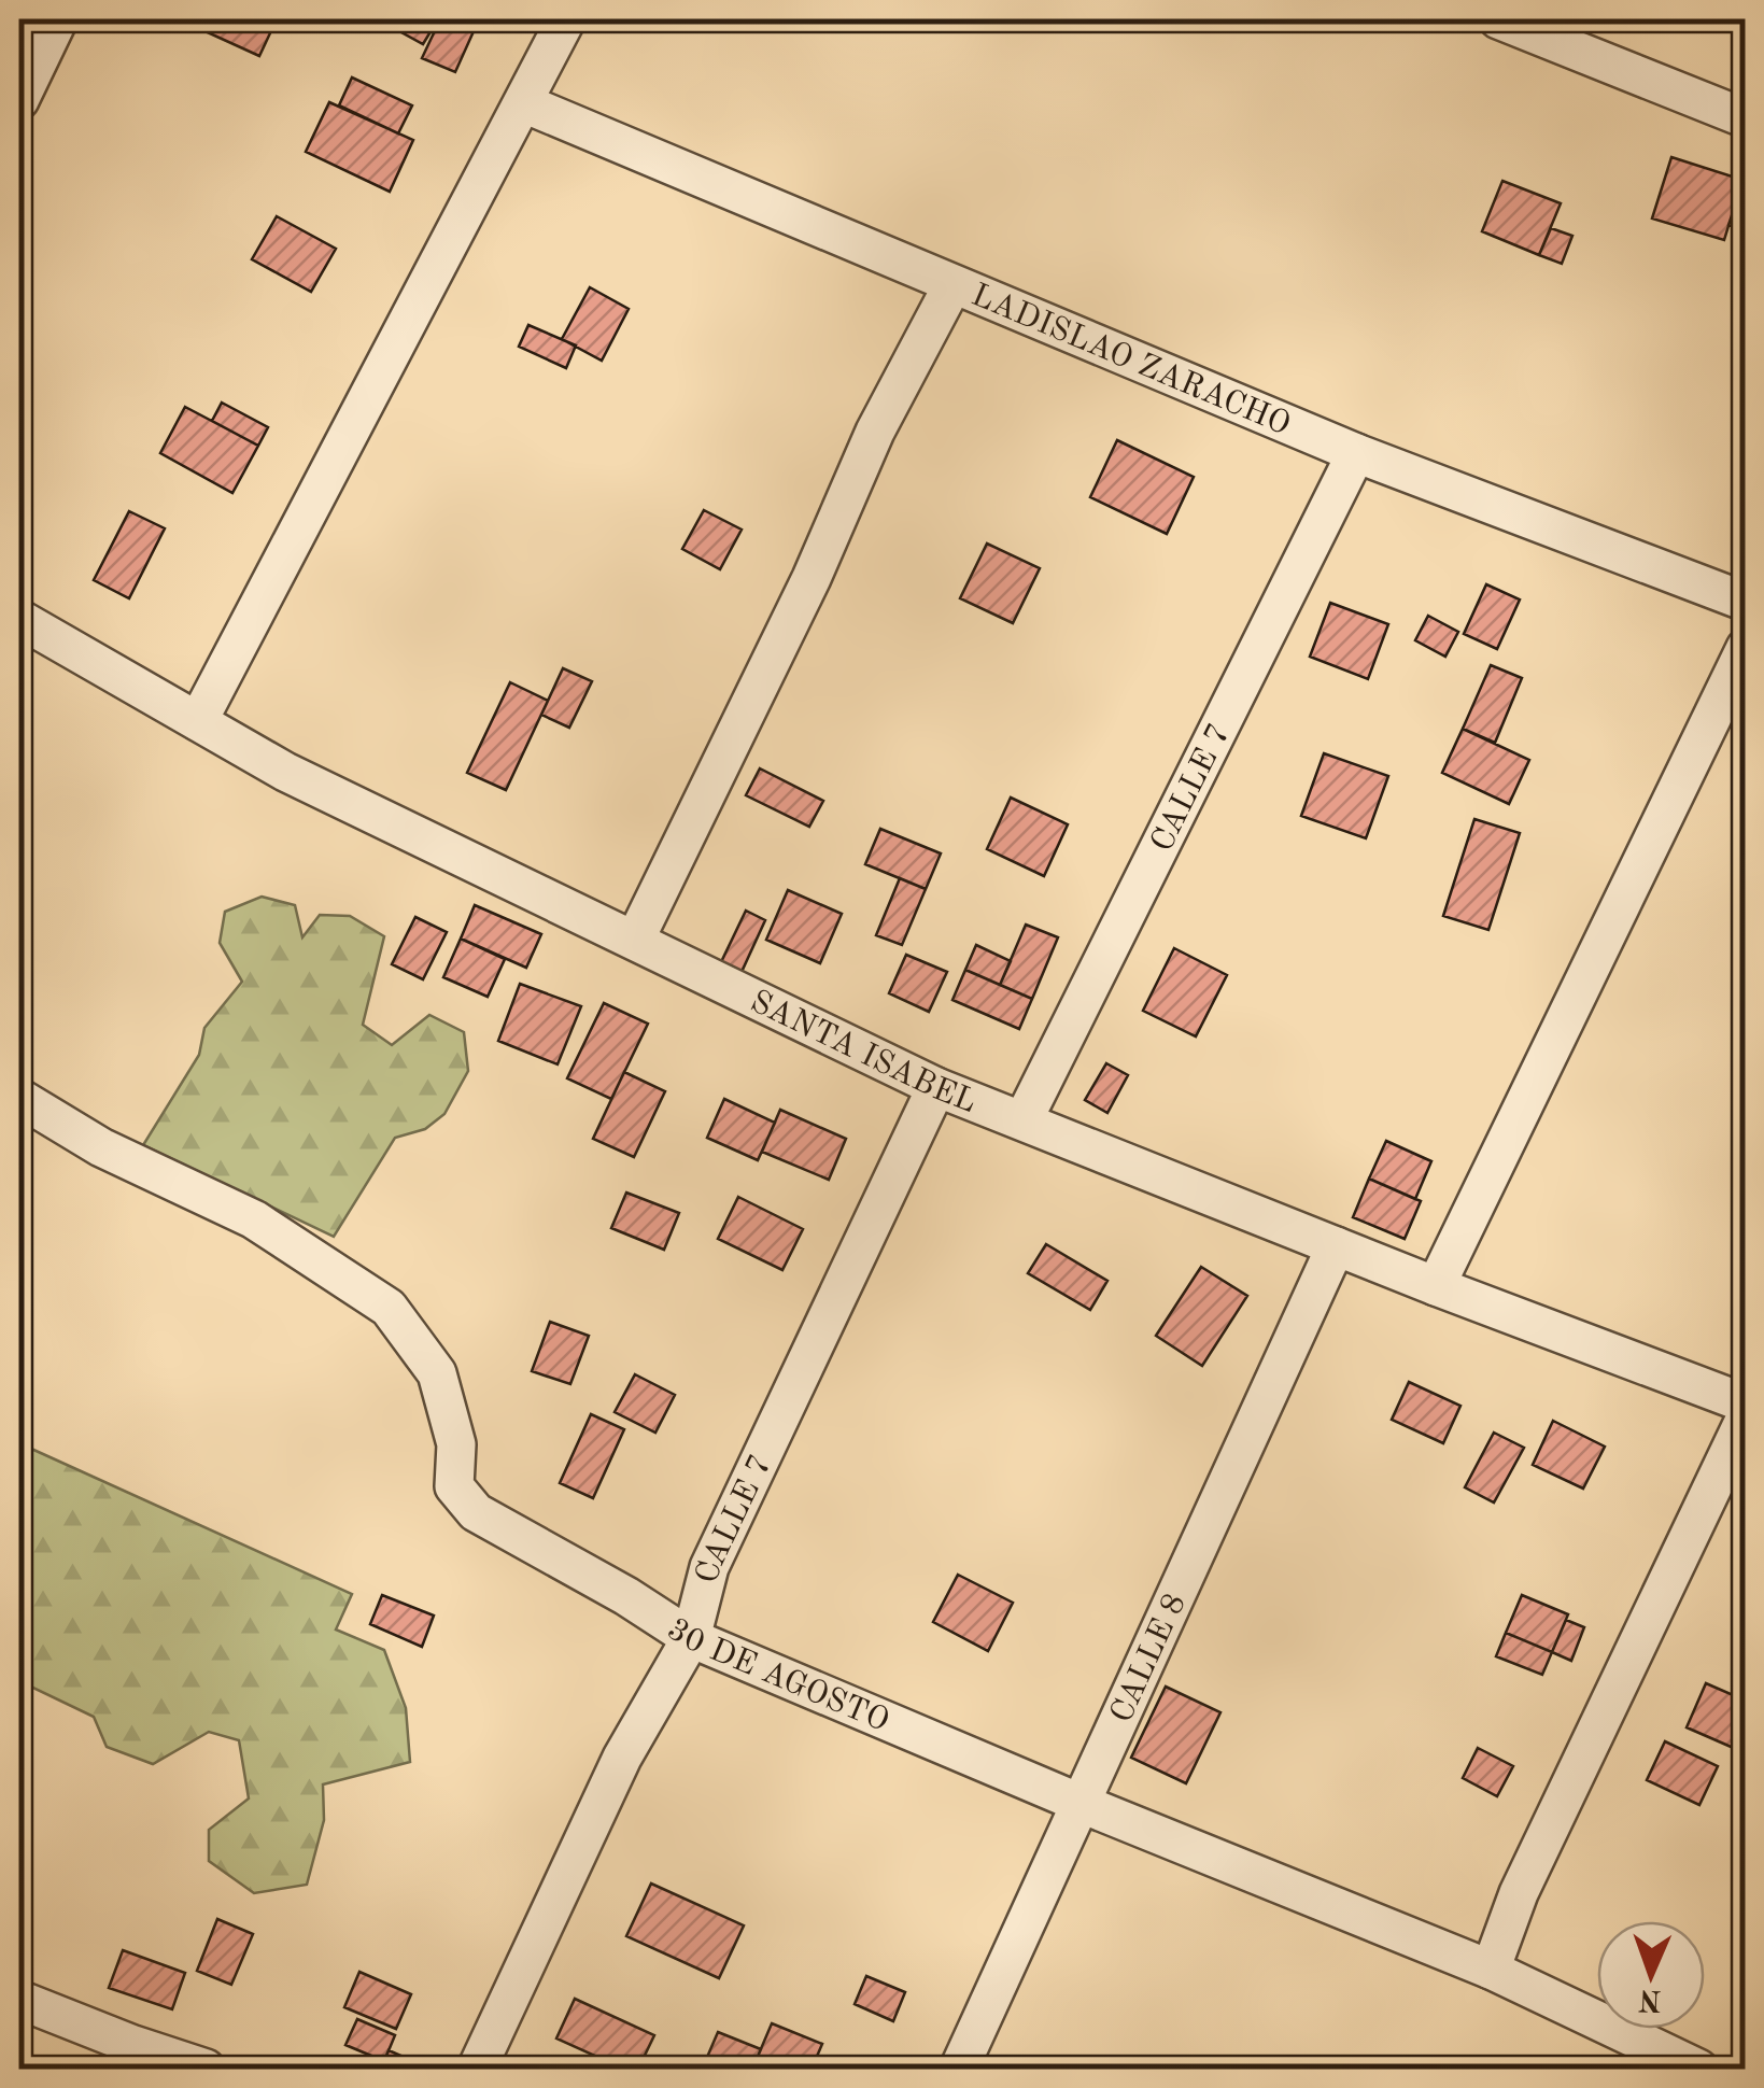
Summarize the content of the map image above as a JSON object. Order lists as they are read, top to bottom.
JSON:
{
  "streets": {
    "street": [
      "LADISLAO ZARACHO",
      "CALLE 7",
      "SANTA ISABEL",
      "CALLE 8",
      "30 DE AGOSTO"
    ]
  },
  "crossings": [
    ["LADISLAO ZARACHO", "CALLE 7"],
    ["CALLE 7", "SANTA ISABEL"],
    ["CALLE 7", "30 DE AGOSTO"],
    ["SANTA ISABEL", "CALLE 8"],
    ["CALLE 8", "30 DE AGOSTO"]
  ],
  "north": "bottom"
}
